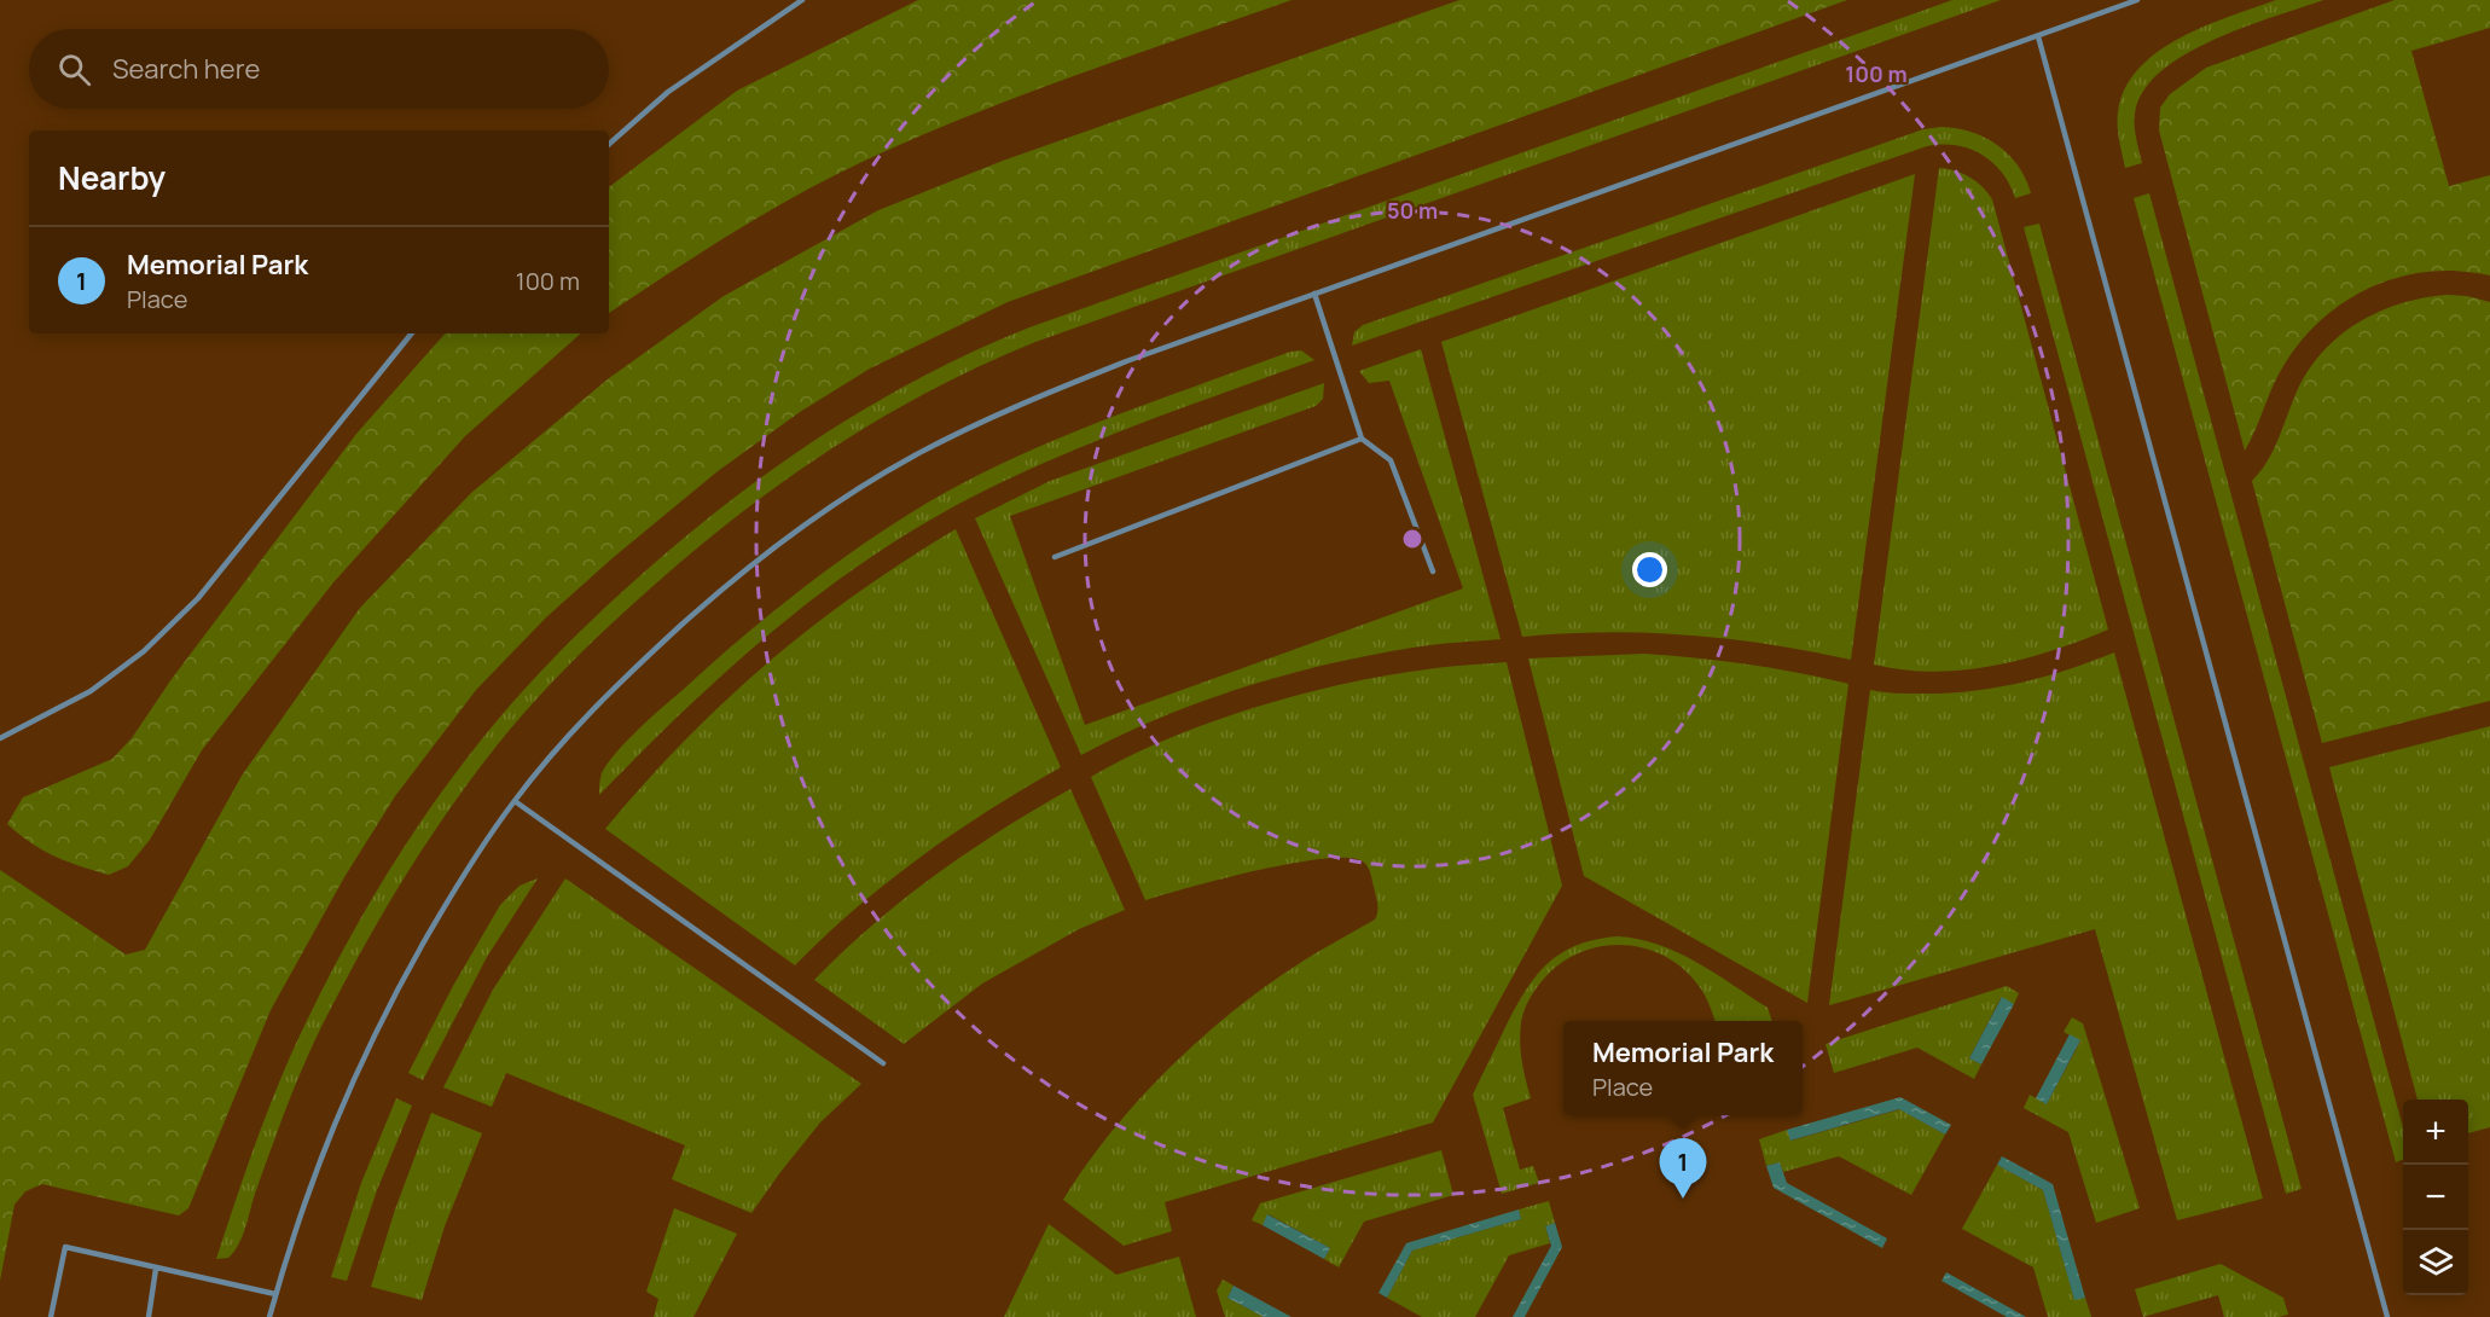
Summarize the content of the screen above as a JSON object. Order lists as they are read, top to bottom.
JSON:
{
  "page": {
    "search": "Search here",
    "heading": "Nearby",
    "list": [
      {
        "mark": "1",
        "name": "Memorial Park",
        "note": "Place",
        "value": "100 m"
      }
    ],
    "popup": ["Memorial Park", "Place"],
    "map_buttons": ["+", "−"],
    "pins": "1"
  },
  "rings": ["100 m", "50 m"]
}
